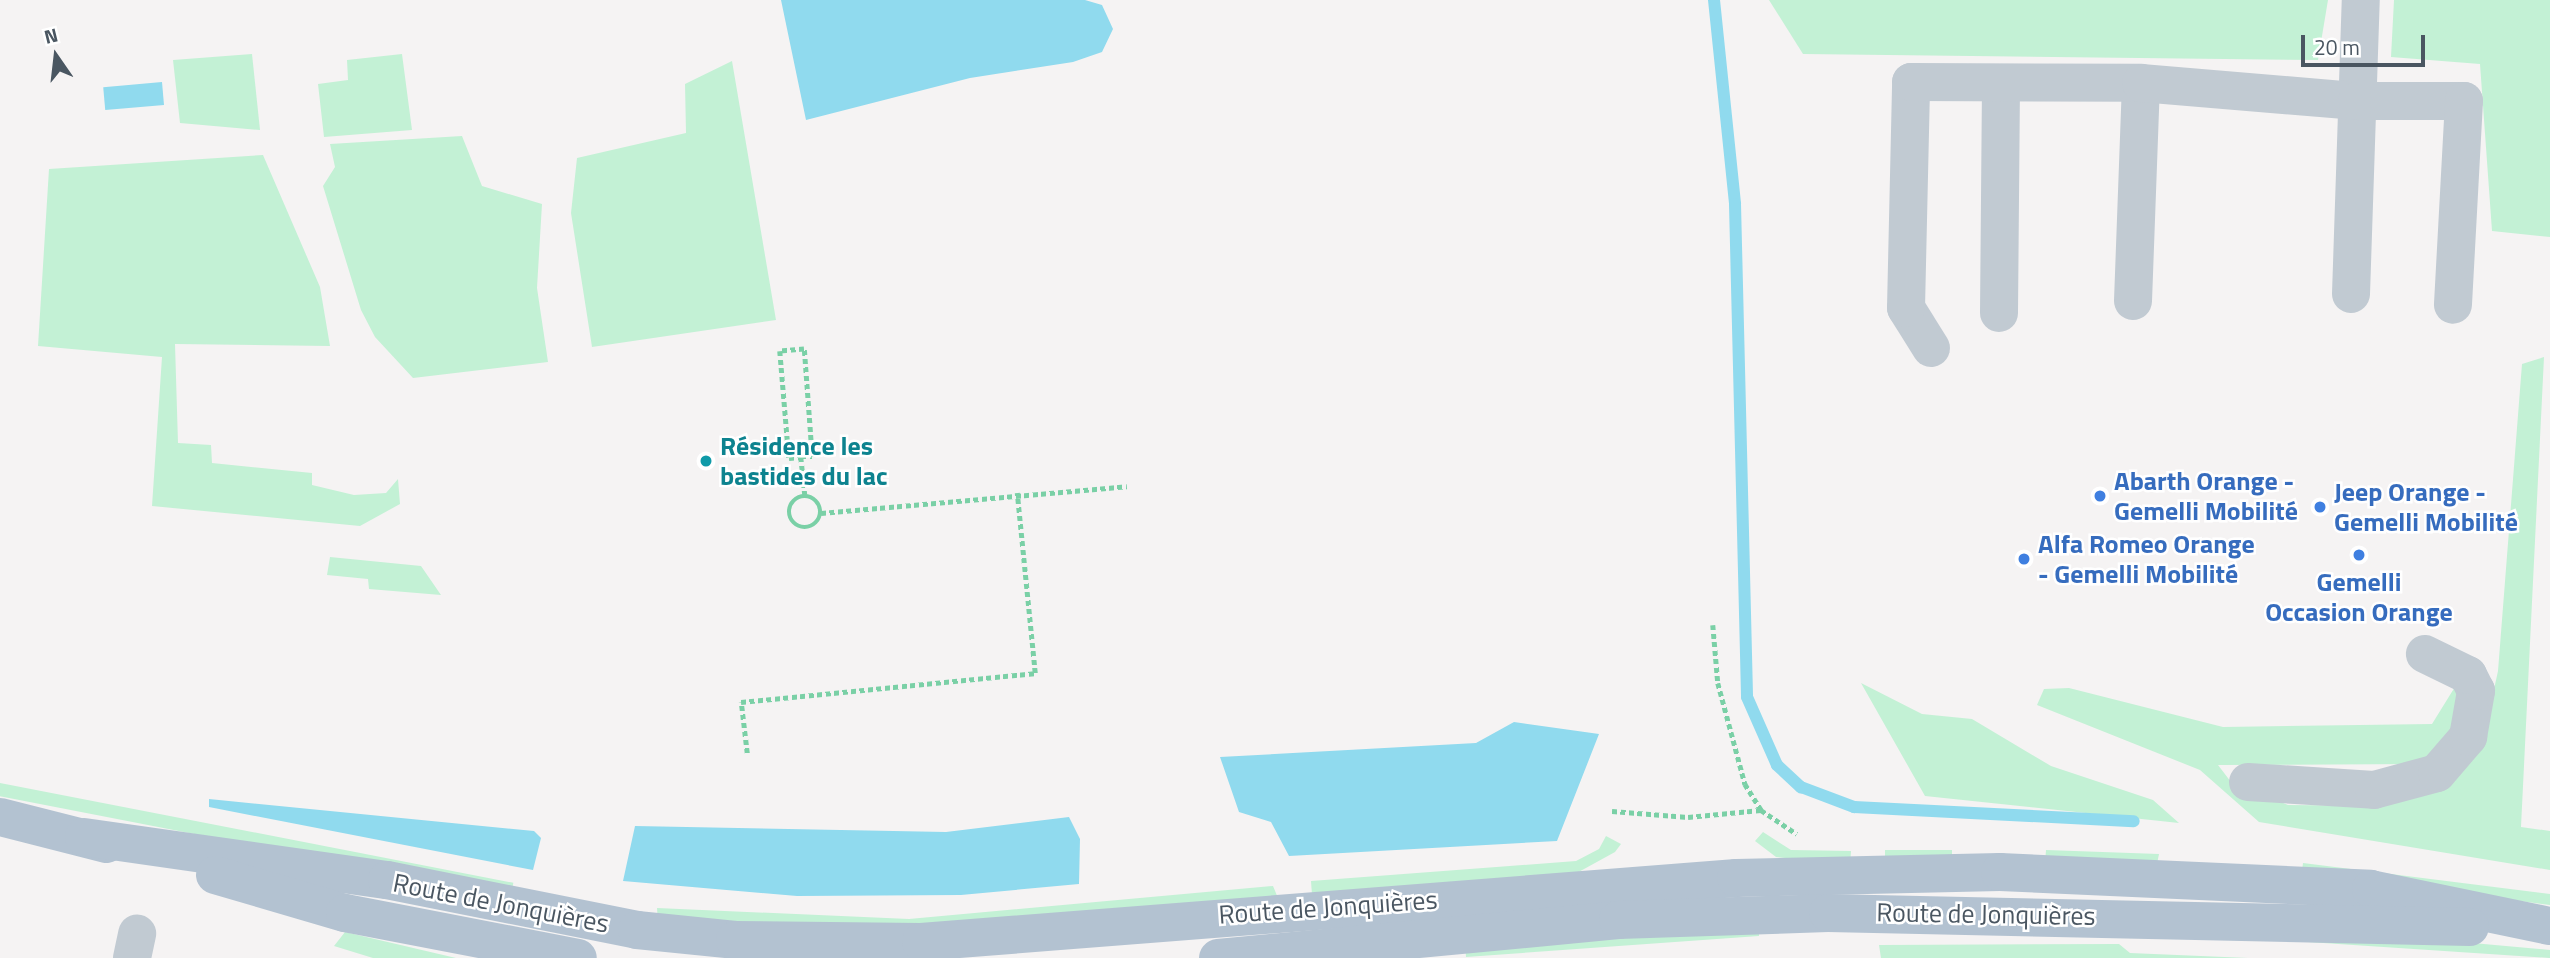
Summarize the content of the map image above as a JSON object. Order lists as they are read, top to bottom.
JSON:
{
  "streets": {
    "main road": ["Route de Jonquières"]
  },
  "places": [
    "Résidence les bastides du lac",
    "Abarth Orange - Gemelli Mobilité",
    "Jeep Orange - Gemelli Mobilité",
    "Gemelli Occasion Orange",
    "Alfa Romeo Orange - Gemelli Mobilité"
  ],
  "scale_bar": "20 m",
  "north": "top"
}
